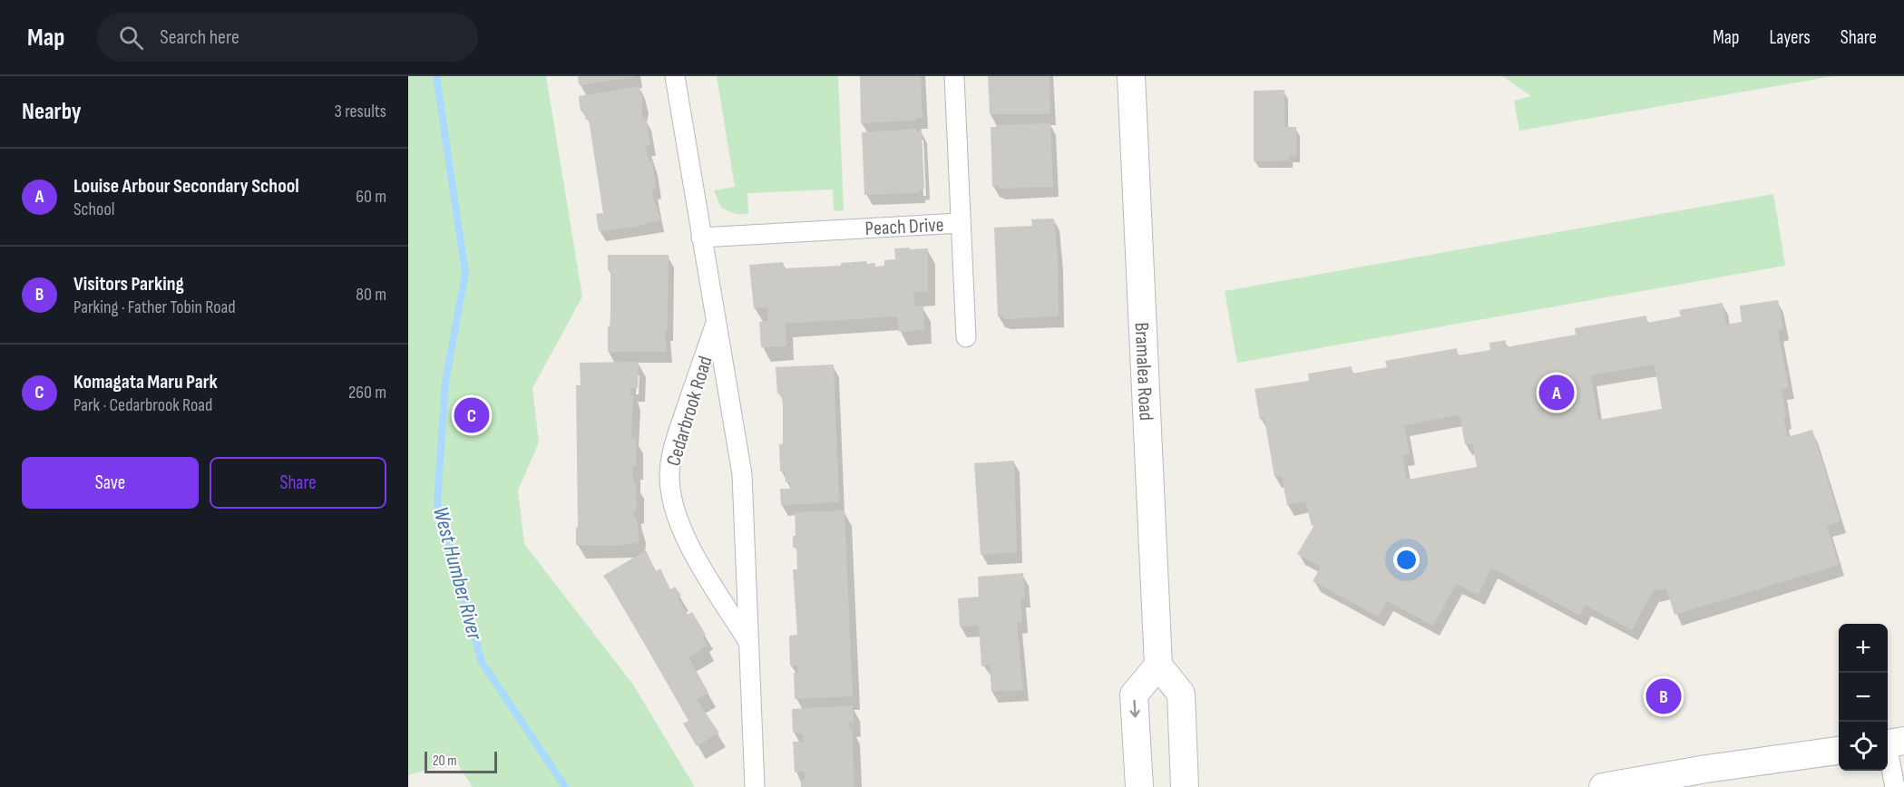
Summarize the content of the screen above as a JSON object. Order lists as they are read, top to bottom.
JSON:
{
  "streets": {
    "main road": ["Bramalea Road"],
    "street": ["Peach Drive", "Cedarbrook Road"]
  },
  "crossings": [
    ["Peach Drive", "Cedarbrook Road"]
  ],
  "water": ["West Humber River"],
  "scale_bar": "20 m",
  "page": {
    "header": "Map",
    "search": "Search here",
    "nav": ["Map", "Layers", "Share"],
    "heading": ["Nearby", "3 results"],
    "list": [
      {
        "mark": "A",
        "name": "Louise Arbour Secondary School",
        "note": "School",
        "value": "60 m"
      },
      {
        "mark": "B",
        "name": "Visitors Parking",
        "note": "Parking · Father Tobin Road",
        "value": "80 m"
      },
      {
        "mark": "C",
        "name": "Komagata Maru Park",
        "note": "Park · Cedarbrook Road",
        "value": "260 m"
      }
    ],
    "pins": ["A", "C", "B"],
    "buttons": ["Save", "Share"],
    "map_buttons": ["+", "−"],
    "scale": "20 m"
  }
}
